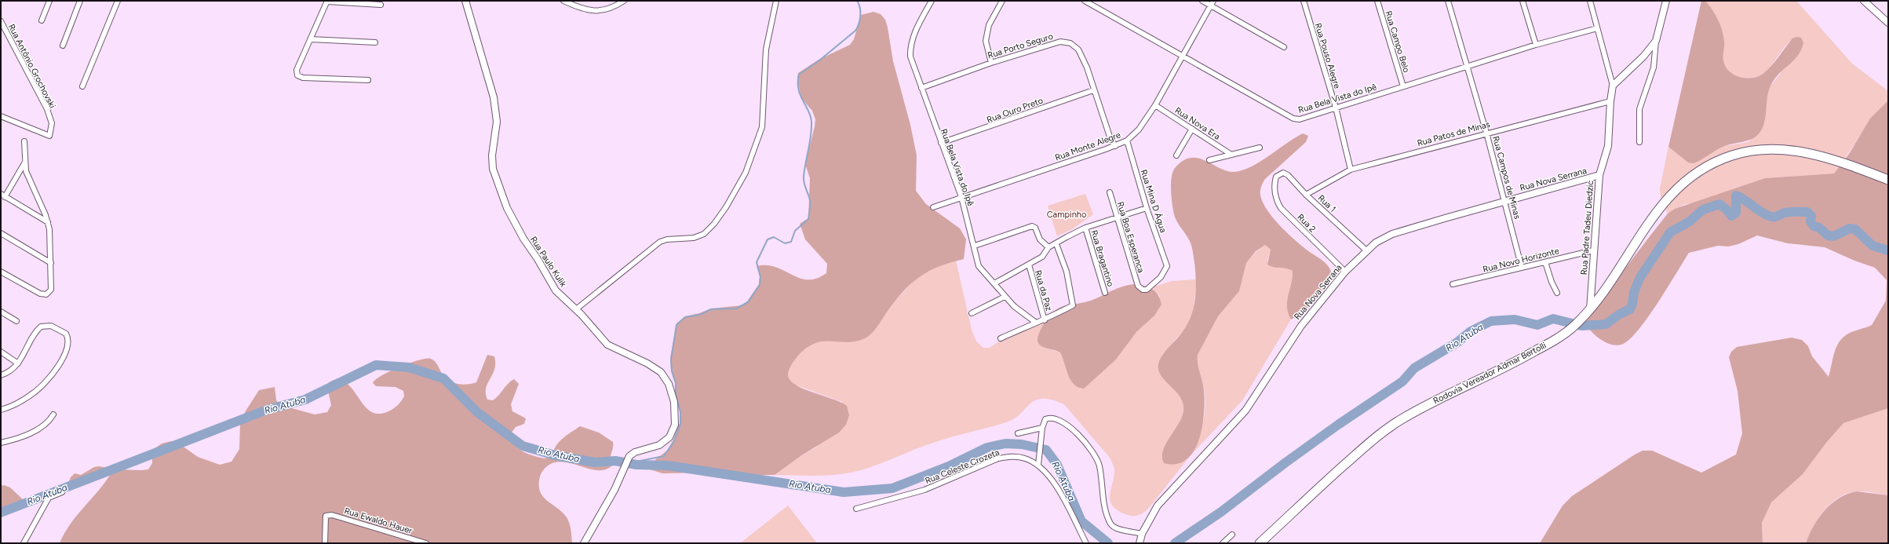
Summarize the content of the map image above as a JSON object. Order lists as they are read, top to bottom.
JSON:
{
  "streets": {
    "highway": ["Rodovia Vereador Admar Bertolli"],
    "street": [
      "Rua Campo Belo",
      "Rua Porto Seguro",
      "Rua Pouso Alegre",
      "Rua Antônio Grochovski",
      "Rua Bela Vista do Ipê",
      "Rua Ouro Preto",
      "Rua Nova Era",
      "Rua Patos de Minas",
      "Rua Monte Alegre",
      "Rua Campos de Minas",
      "Rua Nova Serrana",
      "Rua Mina D Água",
      "Rua 1",
      "Rua 2",
      "Rua Padre Tadeu Diedzic",
      "Rua Boa Esperanca",
      "Rua Bragantino",
      "Rua Novo Horizonte",
      "Rua Paulo Kulik",
      "Rua da Paz",
      "Rua Celeste Crozeta",
      "Rua Ewaldo Hauer"
    ]
  },
  "crossings": [
    ["Rua Campo Belo", "Rua Bela Vista do Ipê"],
    ["Rua Porto Seguro", "Rua Bela Vista do Ipê"],
    ["Rua Porto Seguro", "Rua Ouro Preto"],
    ["Rua Porto Seguro", "Rua Monte Alegre"],
    ["Rua Pouso Alegre", "Rua Bela Vista do Ipê"],
    ["Rua Pouso Alegre", "Rua Patos de Minas"],
    ["Rua Bela Vista do Ipê", "Rua Ouro Preto"],
    ["Rua Bela Vista do Ipê", "Rua Monte Alegre"],
    ["Rua Bela Vista do Ipê", "Rua Campos de Minas"],
    ["Rua Bela Vista do Ipê", "Rua Padre Tadeu Diedzic"],
    ["Rua Nova Era", "Rua Monte Alegre"],
    ["Rua Patos de Minas", "Rua Campos de Minas"],
    ["Rua Patos de Minas", "Rua 1"],
    ["Rua Patos de Minas", "Rua Padre Tadeu Diedzic"],
    ["Rua Monte Alegre", "Rua Mina D Água"],
    ["Rua Campos de Minas", "Rua Nova Serrana"],
    ["Rua Campos de Minas", "Rua Novo Horizonte"],
    ["Rua Nova Serrana", "Rua 1"],
    ["Rua Nova Serrana", "Rua 2"],
    ["Rua Nova Serrana", "Rua Padre Tadeu Diedzic"],
    ["Rua Mina D Água", "Rua Boa Esperanca"],
    ["Rua 1", "Rua 2"],
    ["Rua Padre Tadeu Diedzic", "Rua Novo Horizonte"],
    ["Rua Padre Tadeu Diedzic", "Rodovia Vereador Admar Bertolli"]
  ],
  "water": ["Rio Atuba"],
  "parks": ["Campinho"]
}
